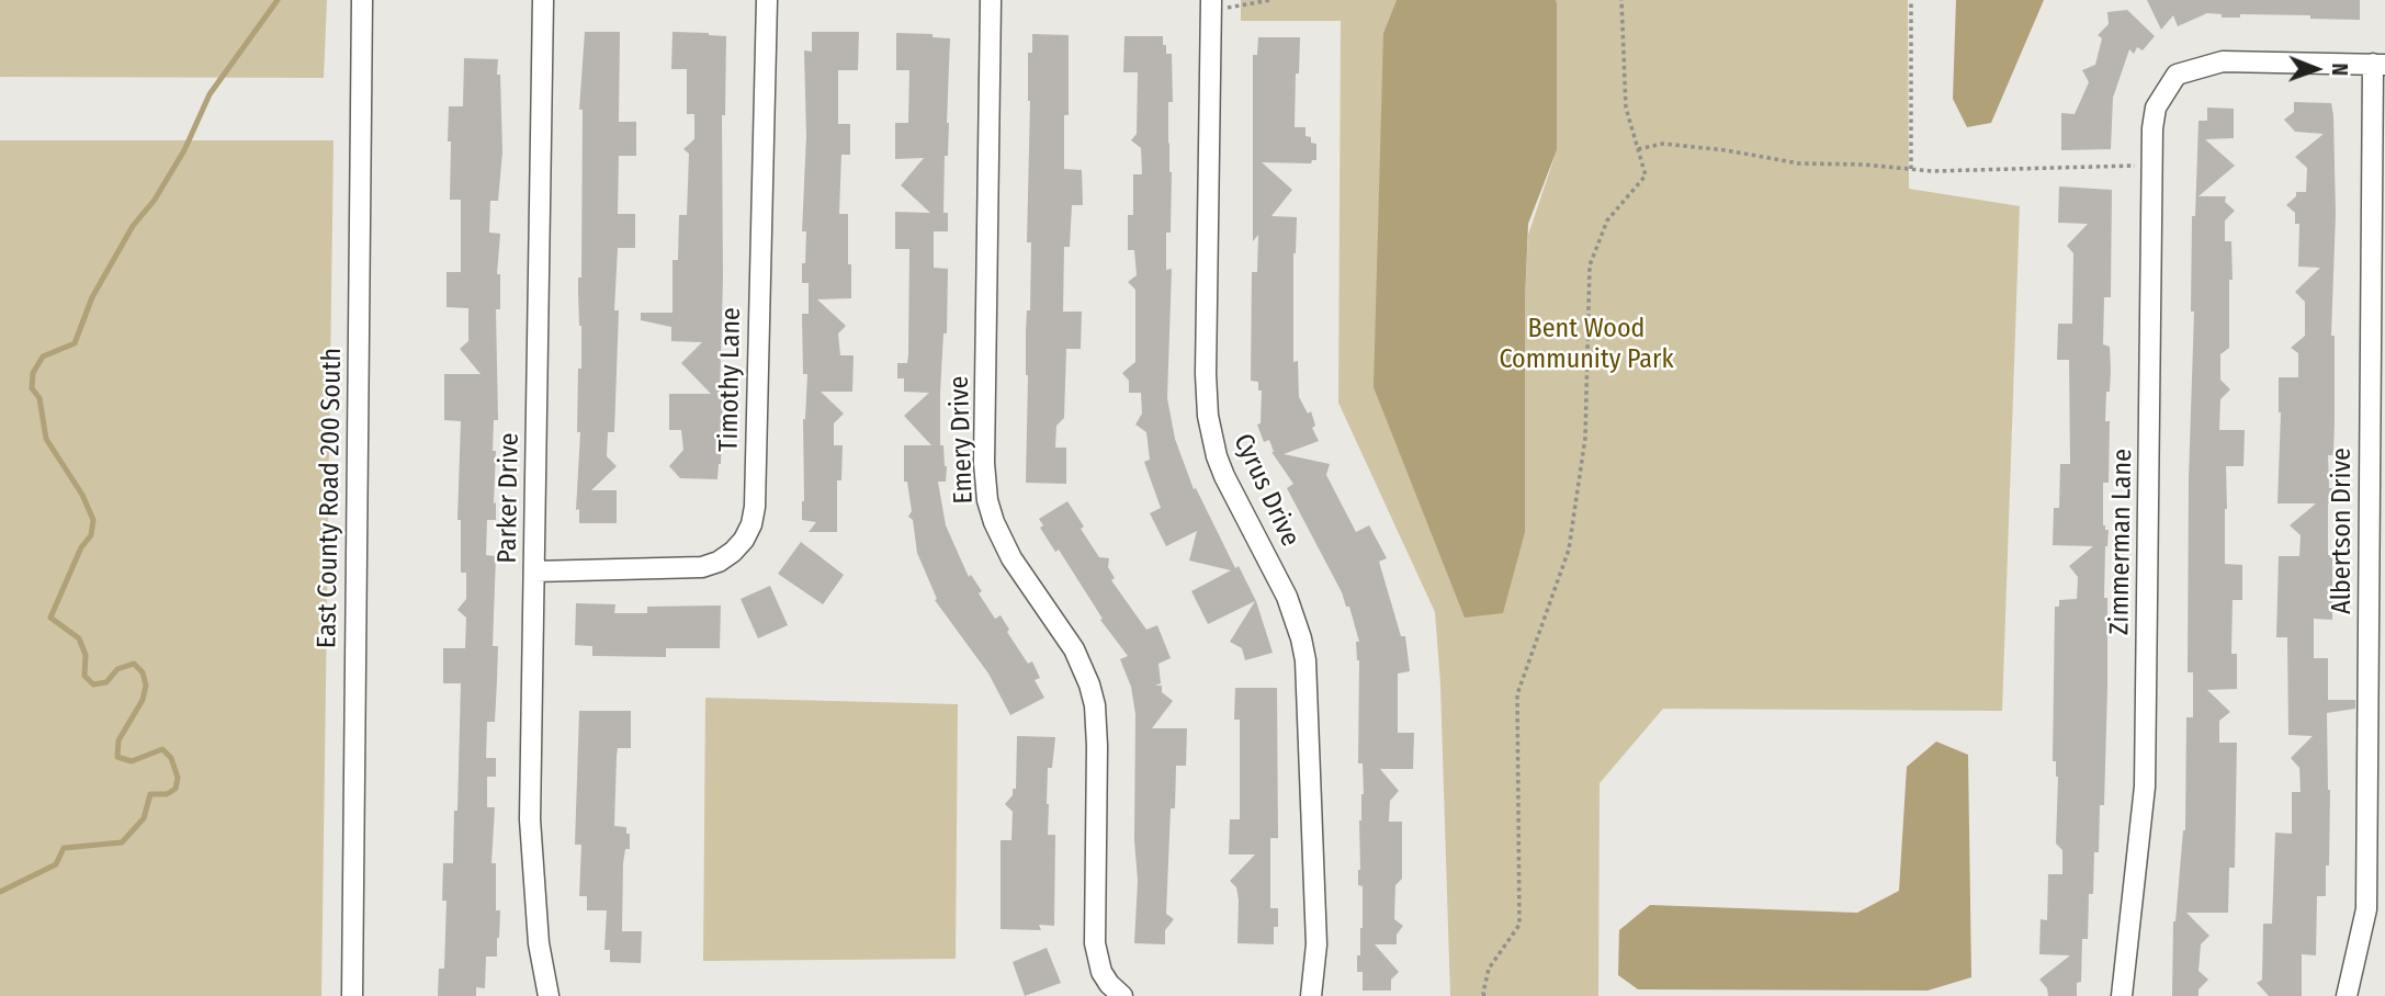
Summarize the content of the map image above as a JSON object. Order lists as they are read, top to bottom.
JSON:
{
  "streets": {
    "street": [
      "Timothy Lane",
      "Emery Drive",
      "Cyrus Drive",
      "East County Road 200 South",
      "Parker Drive",
      "Albertson Drive",
      "Zimmerman Lane"
    ]
  },
  "crossings": [
    ["Timothy Lane", "Parker Drive"],
    ["Albertson Drive", "Zimmerman Lane"]
  ],
  "parks": ["Bent Wood Community Park"],
  "north": "right"
}
